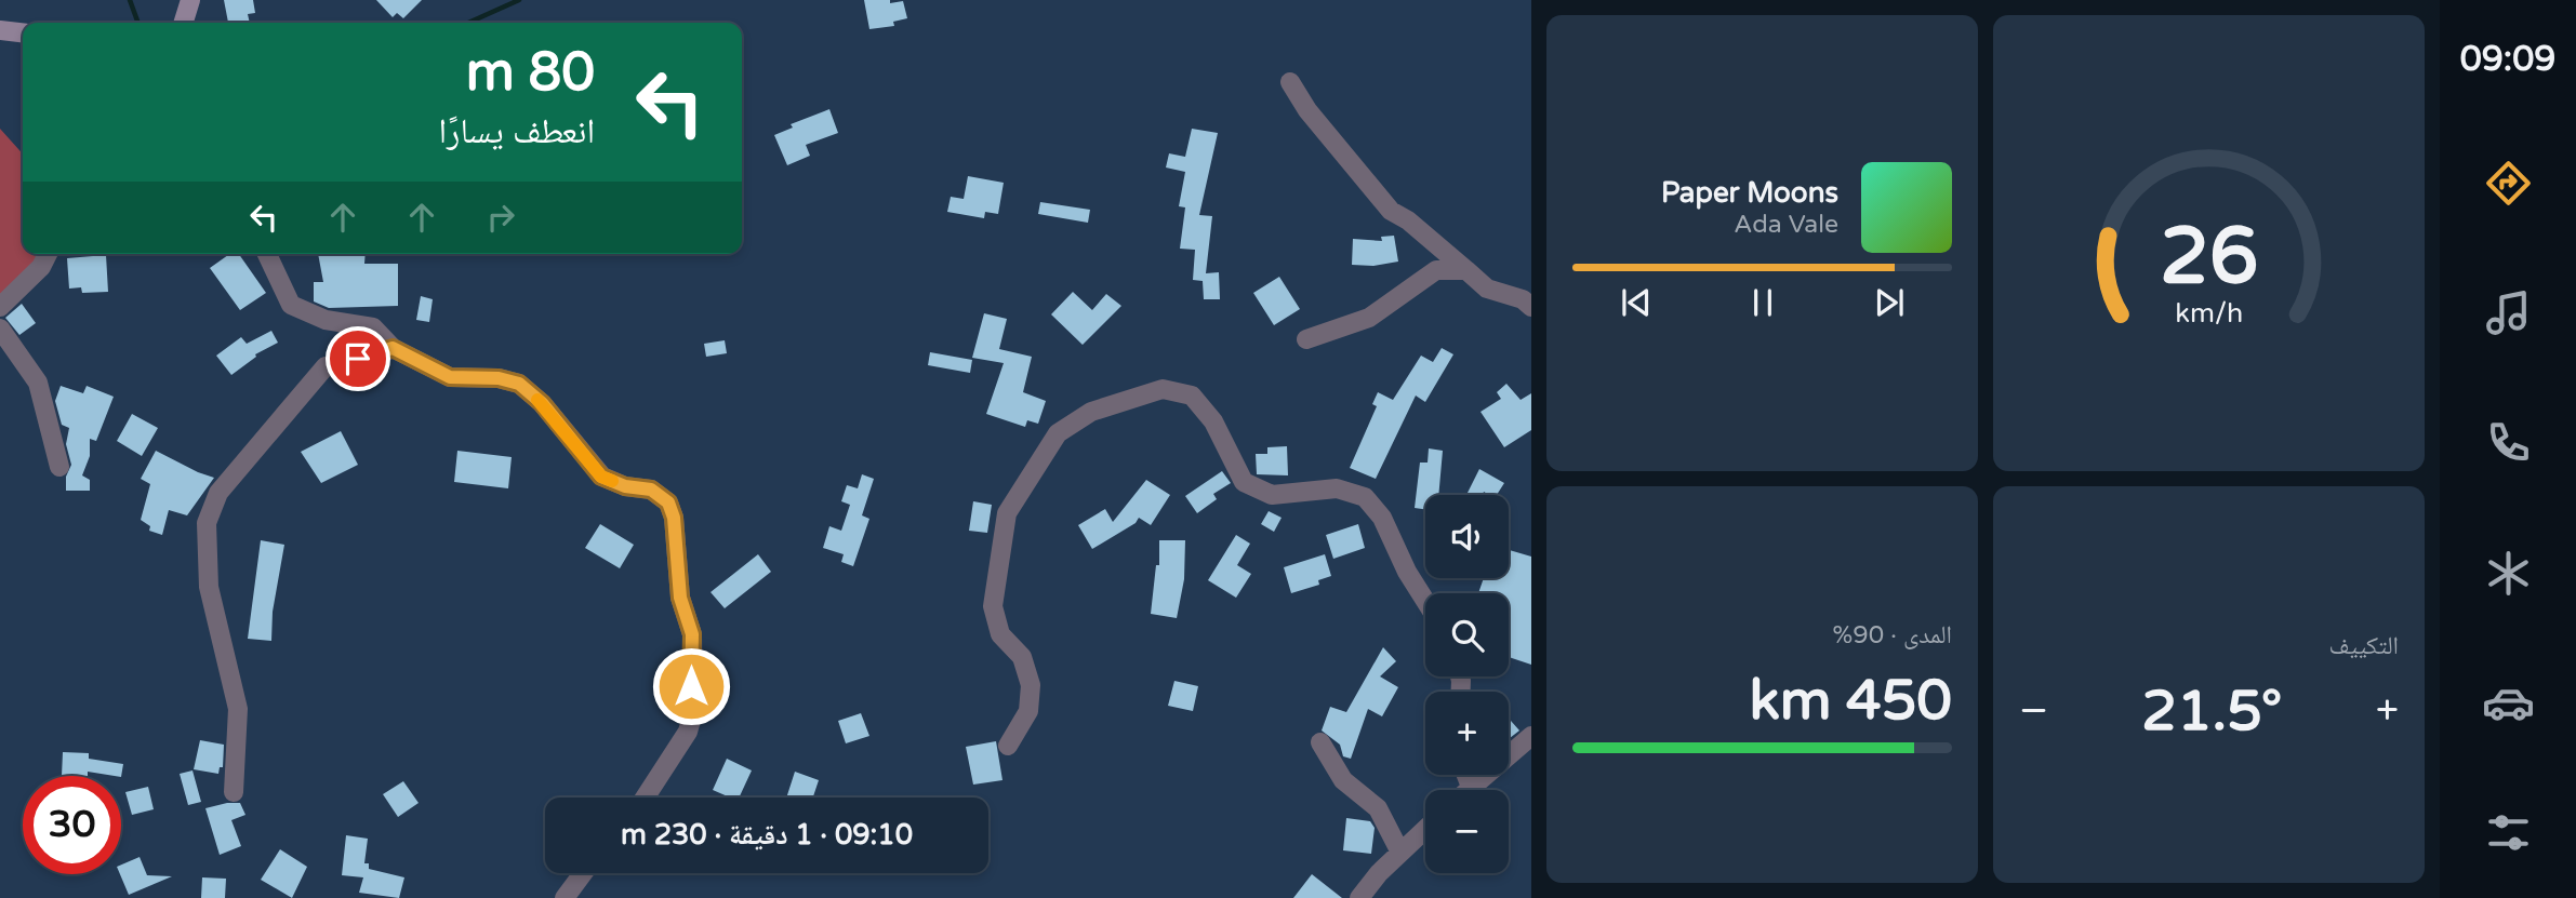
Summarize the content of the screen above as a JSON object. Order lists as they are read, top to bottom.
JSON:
{
  "page": {
    "tabs": "09:09",
    "turn": ["80 m", "انعطف يسارًا"],
    "song": ["Paper Moons", "Ada Vale"],
    "tile": [
      "التكييف",
      ["المدى · 90%", "450 km"]
    ],
    "map_buttons": ["+", "−"],
    "heat": ["−", "21.5°", "+"],
    "limit": "30",
    "trip": "09:10 · 1 دقيقة · 230 m",
    "gauge": ["26", "km/h"]
  }
}
